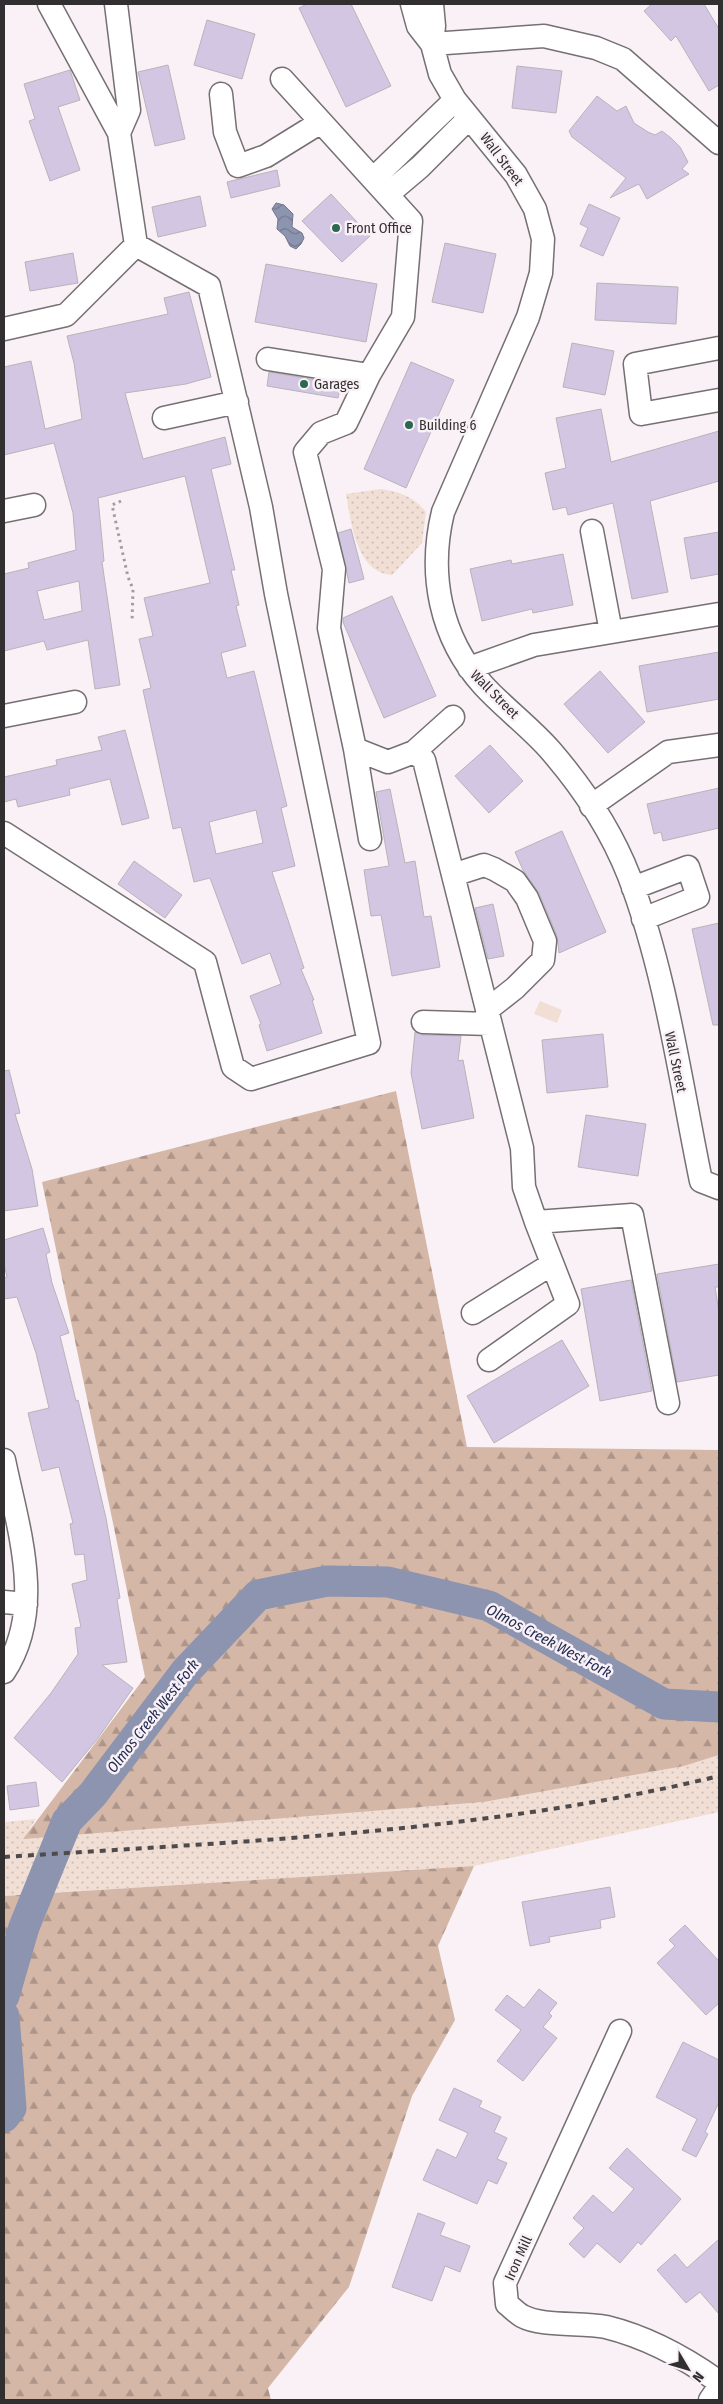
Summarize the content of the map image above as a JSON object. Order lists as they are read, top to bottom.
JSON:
{
  "streets": {
    "street": ["Wall Street", "Iron Mill"]
  },
  "water": ["Olmos Creek West Fork"],
  "places": ["Front Office", "Garages", "Building 6"],
  "north": "bottom right"
}
